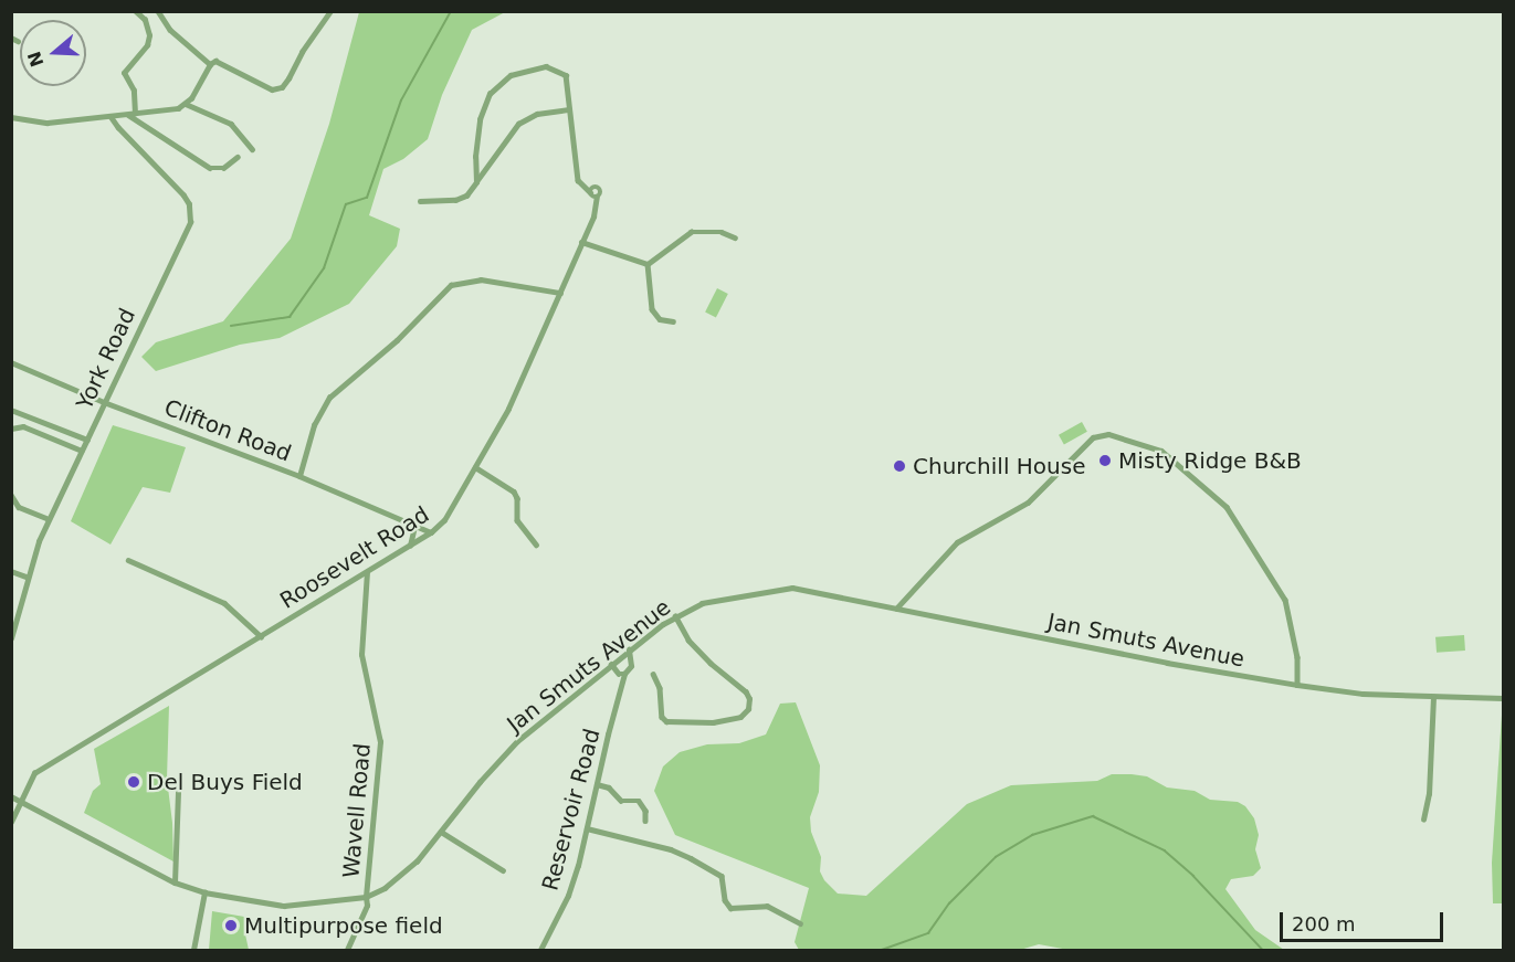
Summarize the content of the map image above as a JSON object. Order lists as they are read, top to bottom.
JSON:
{
  "streets": {
    "street": [
      "York Road",
      "Clifton Road",
      "Roosevelt Road",
      "Jan Smuts Avenue",
      "Reservoir Road",
      "Wavell Road"
    ]
  },
  "crossings": [
    ["York Road", "Clifton Road"],
    ["Clifton Road", "Roosevelt Road"],
    ["Roosevelt Road", "Jan Smuts Avenue"],
    ["Roosevelt Road", "Wavell Road"],
    ["Jan Smuts Avenue", "Reservoir Road"],
    ["Jan Smuts Avenue", "Wavell Road"]
  ],
  "places": [
    "Misty Ridge B&B",
    "Churchill House",
    "Del Buys Field",
    "Multipurpose field"
  ],
  "scale_bar": "200 m",
  "north": "left"
}
